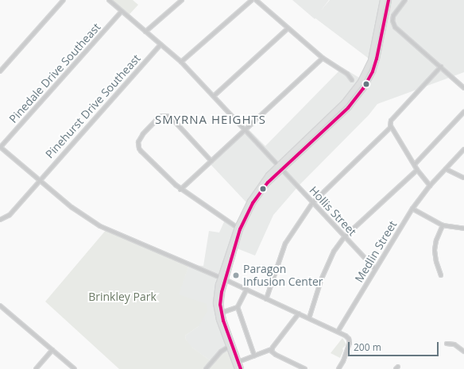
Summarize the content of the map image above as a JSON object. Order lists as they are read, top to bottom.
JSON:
{
  "streets": {
    "street": [
      "Pinedale Drive Southeast",
      "Pinehurst Drive Southeast",
      "Hollis Street",
      "Medlin Street"
    ]
  },
  "crossings": [
    ["Pinedale Drive Southeast", "Hollis Street"],
    ["Pinehurst Drive Southeast", "Hollis Street"],
    ["Hollis Street", "Medlin Street"]
  ],
  "districts": ["SMYRNA HEIGHTS"],
  "parks": ["Brinkley Park"],
  "places": ["Paragon Infusion Center"],
  "scale_bar": "200 m"
}
